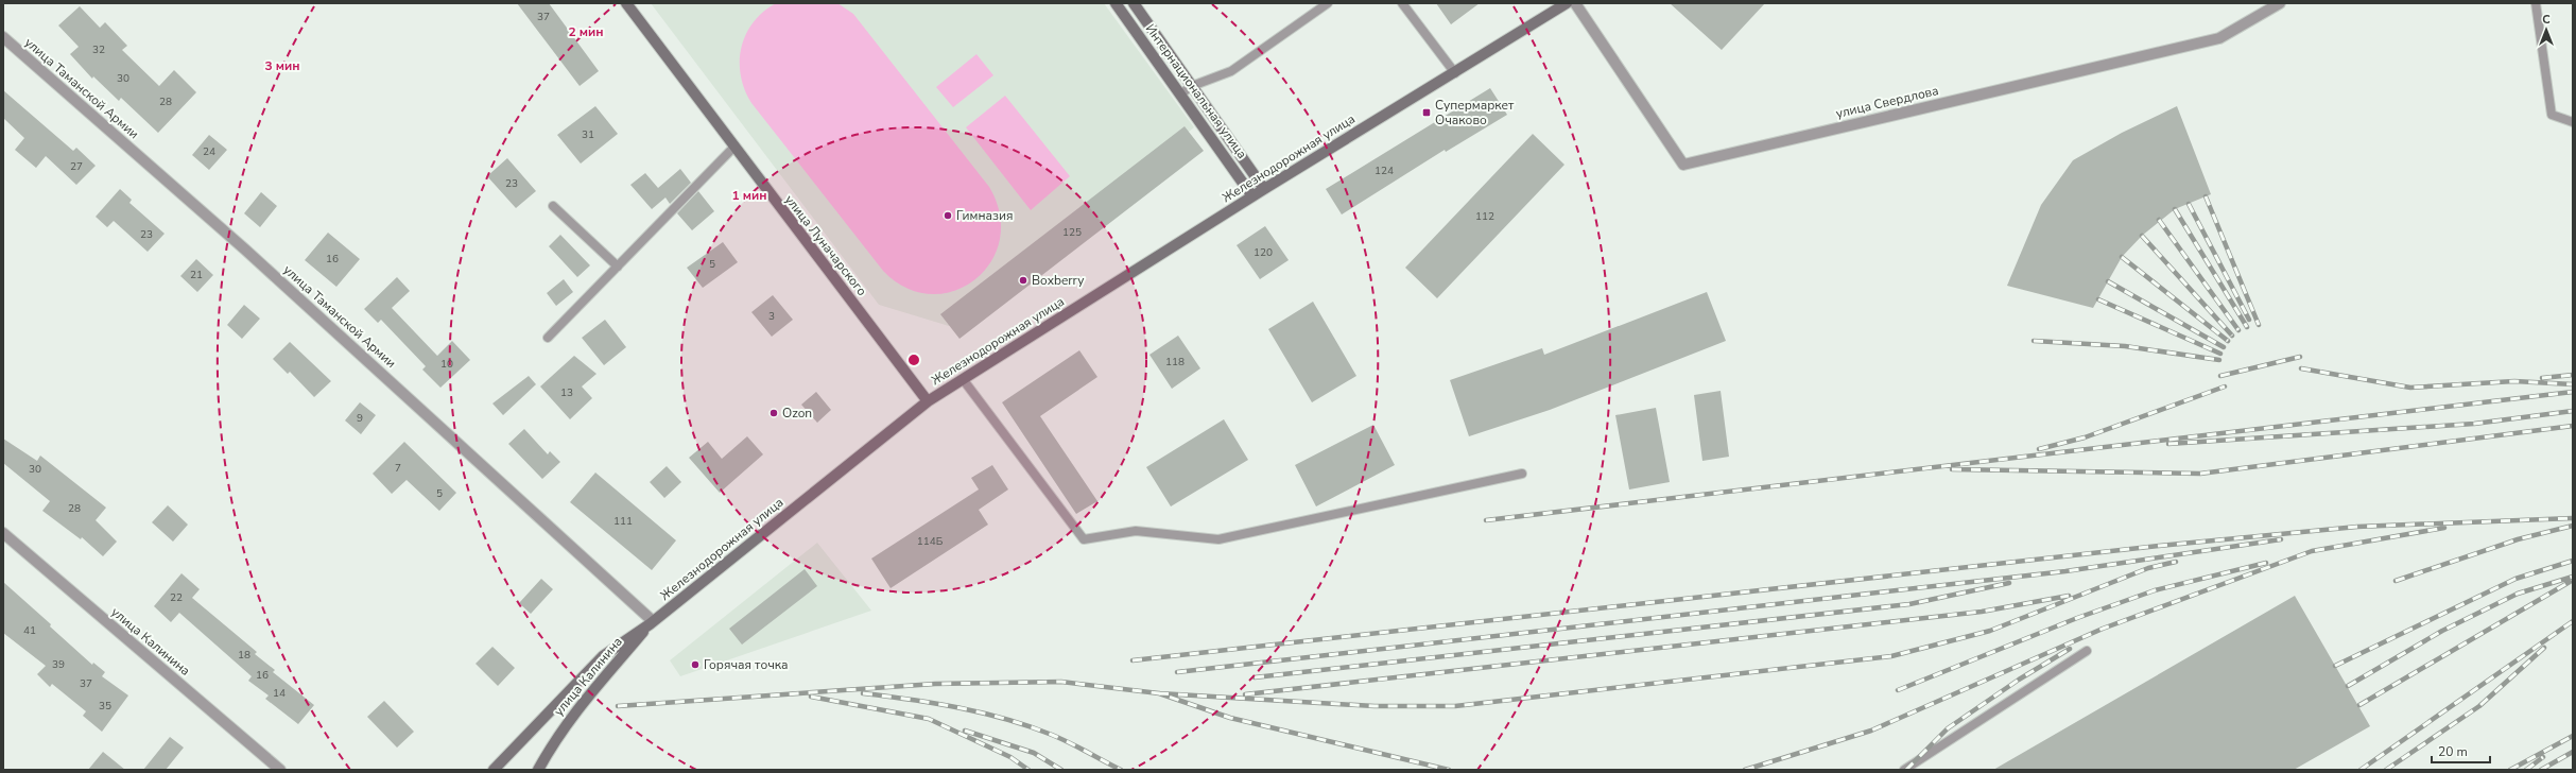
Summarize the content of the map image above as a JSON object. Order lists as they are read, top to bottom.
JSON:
{
  "streets": {
    "main road": [
      "Интернациональная улица",
      "Железнодорожная улица",
      "улица Луначарского",
      "улица Калинина"
    ],
    "street": ["улица Таманской Армии", "улица Свердлова"]
  },
  "crossings": [
    ["улица Таманской Армии", "Железнодорожная улица"],
    ["улица Таманской Армии", "улица Калинина"],
    ["Интернациональная улица", "Железнодорожная улица"],
    ["Железнодорожная улица", "улица Луначарского"],
    ["Железнодорожная улица", "улица Калинина"]
  ],
  "places": {
    "transit": ["Супермаркет Очаково"],
    "other": [
      "Гимназия",
      "Boxberry",
      "Ozon",
      "Горячая точка"
    ]
  },
  "house_numbers": [
    "37",
    "32",
    "30",
    "28",
    "31",
    "24",
    "27",
    "124",
    "23",
    "112",
    "125",
    "23",
    "120",
    "16",
    "5",
    "21",
    "3",
    "118",
    "10",
    "13",
    "9",
    "7",
    "30",
    "5",
    "28",
    "111",
    "114Б",
    "22",
    "41",
    "18",
    "39",
    "16",
    "37",
    "14",
    "35"
  ],
  "scale_bar": "20 m",
  "north": "top",
  "rings": ["2 мин", "3 мин", "1 мин"]
}
